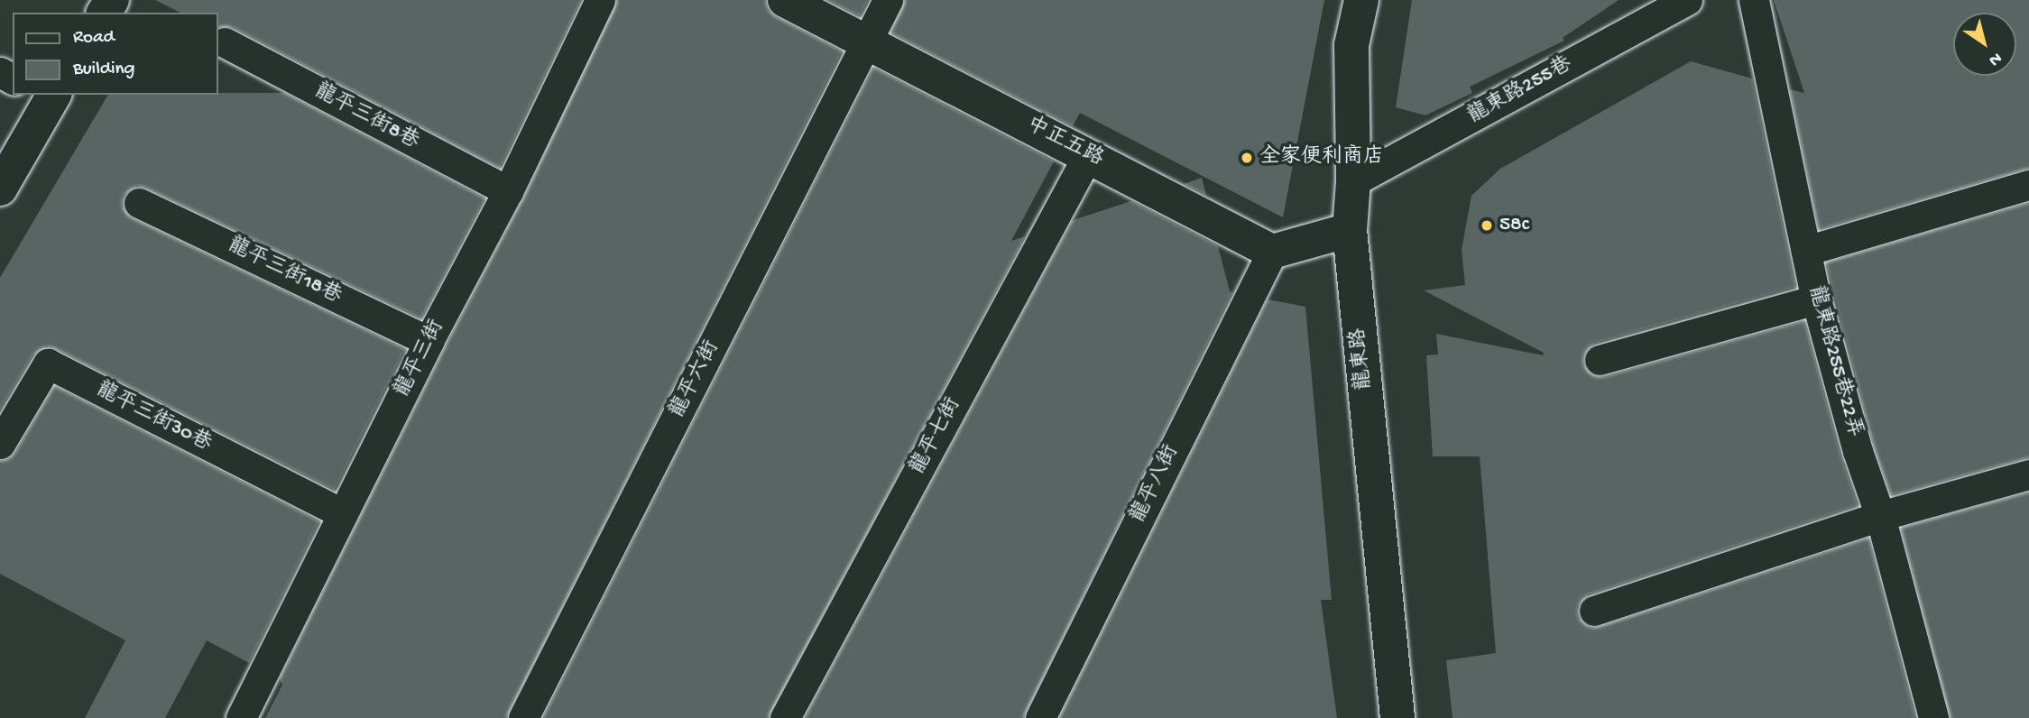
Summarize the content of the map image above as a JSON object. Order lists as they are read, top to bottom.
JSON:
{
  "streets": {
    "street": ["中正五路", "龍東路"],
    "lane": [
      "龍東路255巷",
      "龍平三街8巷",
      "龍平三街18巷",
      "龍平三街",
      "龍東路255巷22弄",
      "龍平六街",
      "龍平三街30巷",
      "龍平七街",
      "龍平八街"
    ]
  },
  "crossings": [
    ["龍東路255巷", "龍東路"],
    ["龍平三街8巷", "龍平三街"],
    ["中正五路", "龍平六街"],
    ["中正五路", "龍平七街"],
    ["中正五路", "龍平八街"],
    ["龍平三街18巷", "龍平三街"],
    ["龍平三街", "龍平三街30巷"]
  ],
  "places": ["全家便利商店", "58c"],
  "legend": ["Road", "Building"],
  "north": "bottom right"
}
